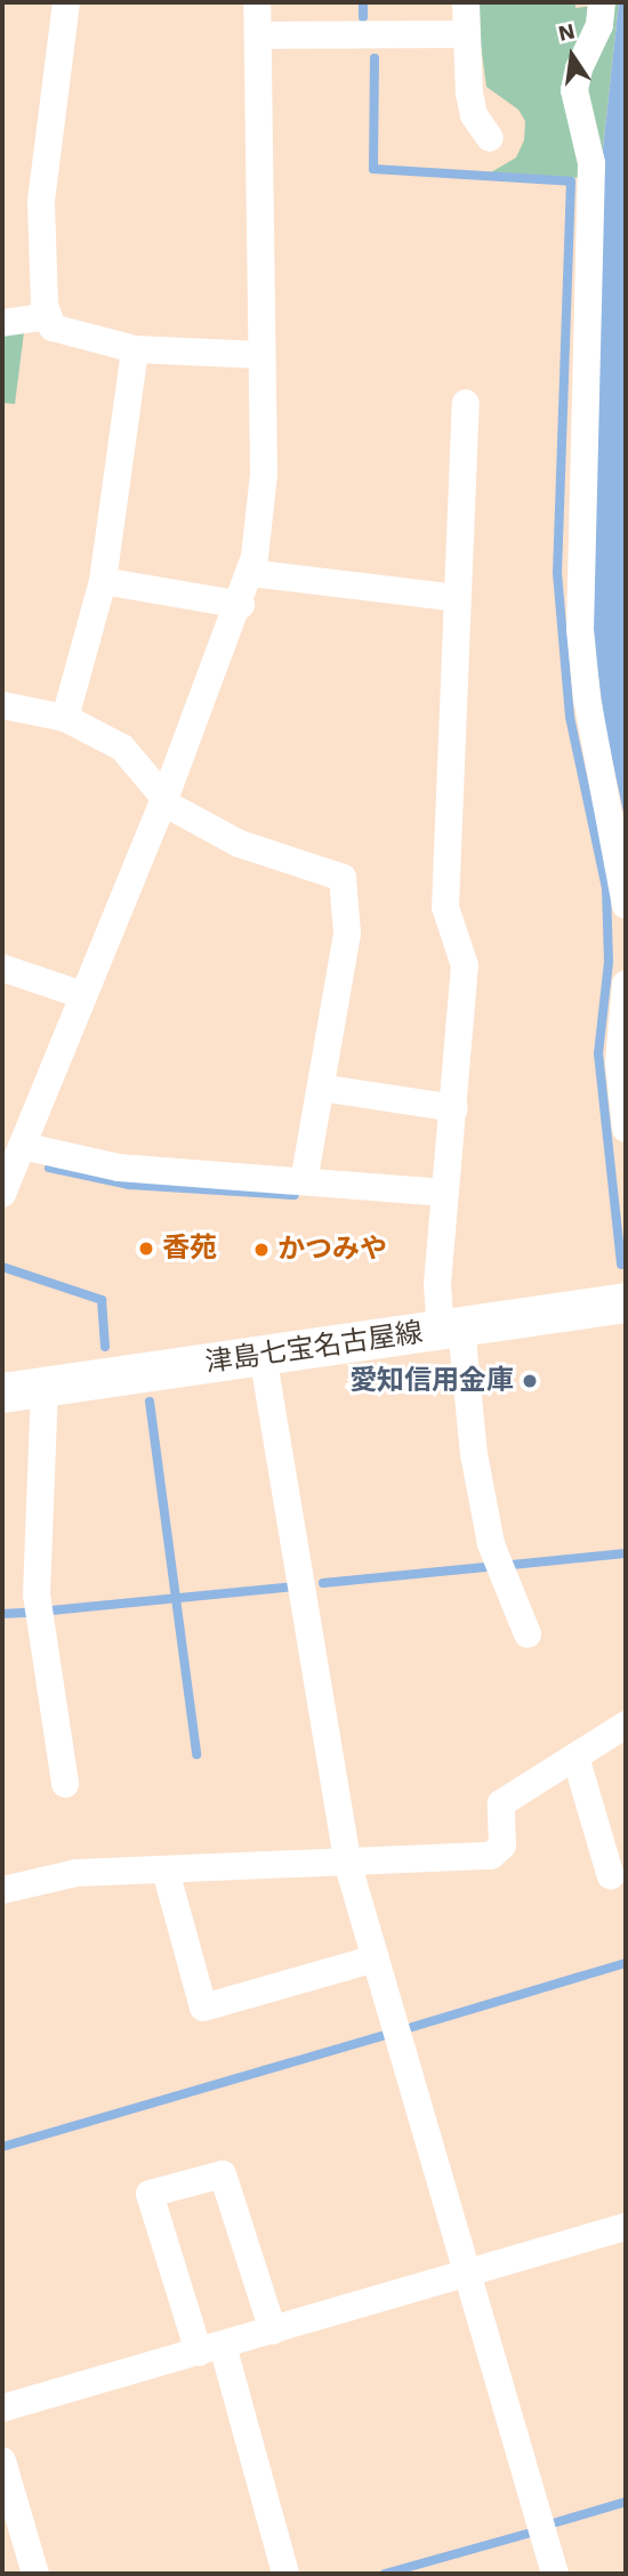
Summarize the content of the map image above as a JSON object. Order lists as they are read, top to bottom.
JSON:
{
  "streets": {
    "main road": ["津島七宝名古屋線"]
  },
  "places": ["香苑", "かつみや", "愛知信用金庫"],
  "north": "top"
}
